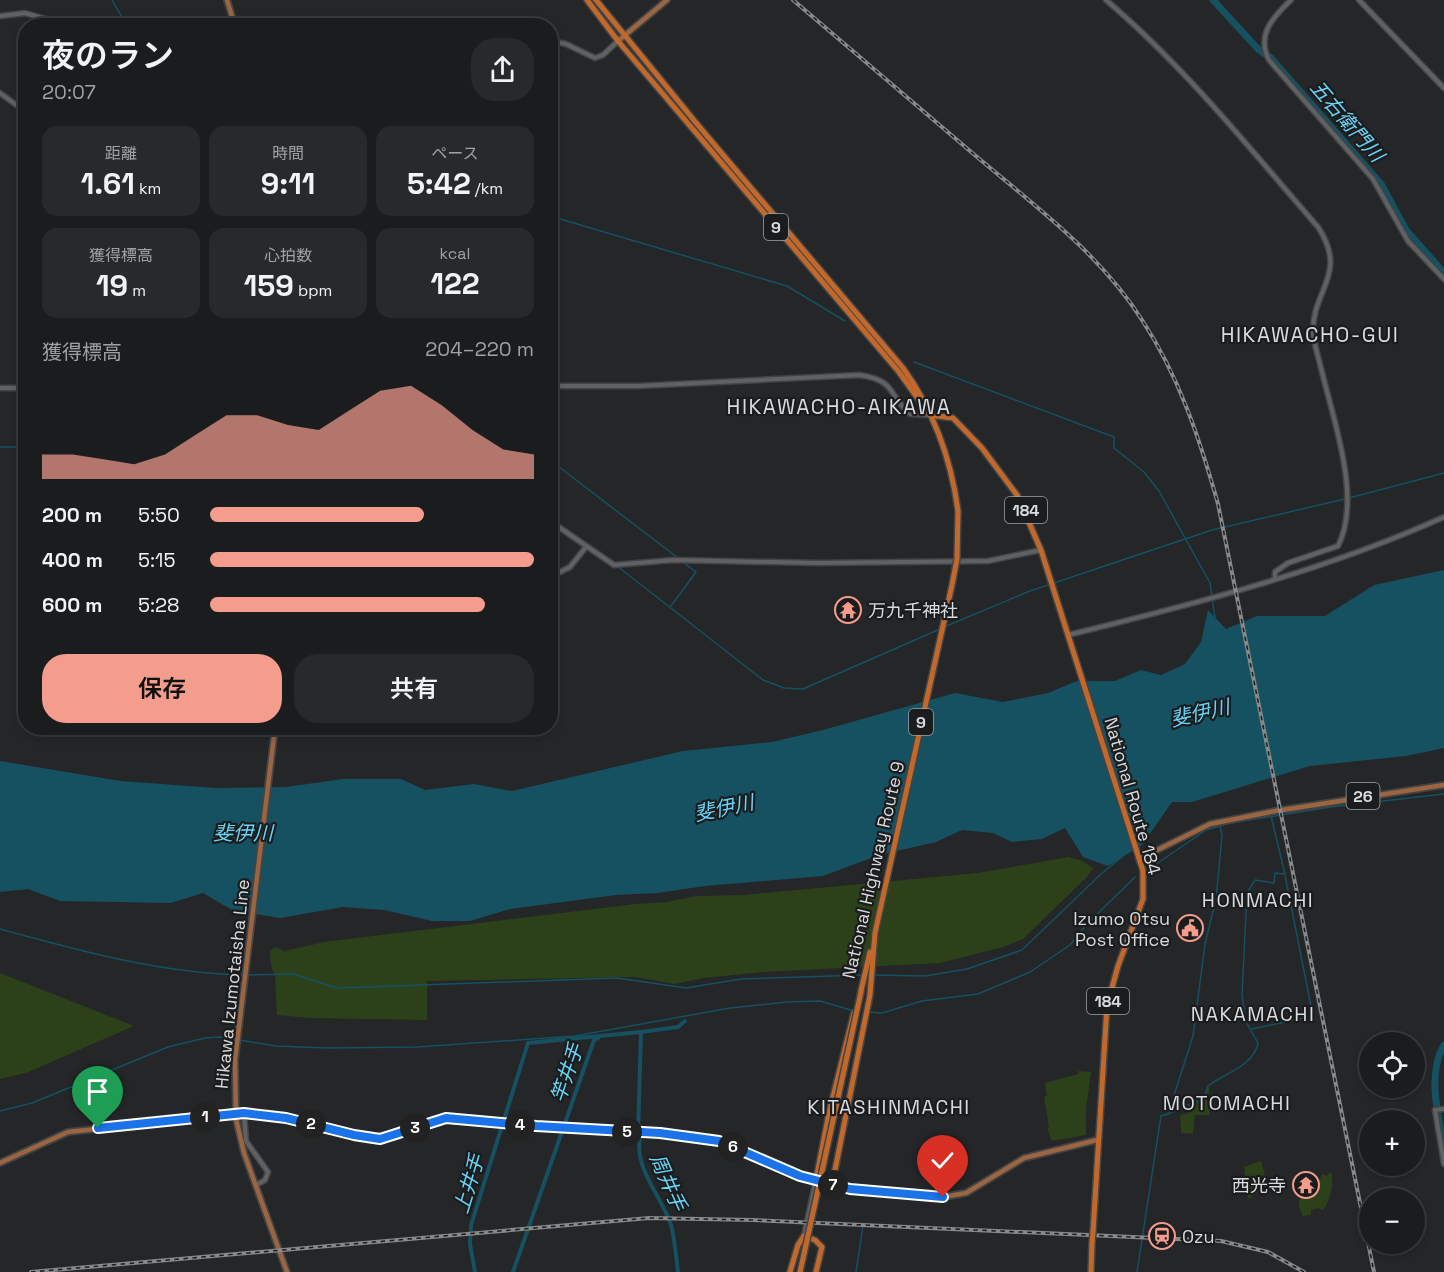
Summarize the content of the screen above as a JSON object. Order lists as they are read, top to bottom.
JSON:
{
  "streets": {
    "highway": [
      "9",
      "184",
      "National Route 184",
      "National Highway Route 9"
    ],
    "main road": ["26", "Hikawa Izumotaisha Line"]
  },
  "crossings": [
    ["9", "National Highway Route 9"],
    ["National Route 184", "26"],
    ["National Route 184", "National Highway Route 9"]
  ],
  "districts": [
    "HIKAWACHO-GUI",
    "HIKAWACHO-AIKAWA",
    "HONMACHI",
    "NAKAMACHI",
    "MOTOMACHI",
    "KITASHINMACHI"
  ],
  "water": [
    "五右衛門川",
    "斐伊川",
    "竿井手",
    "周井手",
    "上井手"
  ],
  "places": {
    "temple": ["万九千神社", "西光寺"],
    "public building": ["Izumo Otsu Post Office"],
    "station": ["Ozu"]
  },
  "page": {
    "heading": ["夜のラン", "20:07"],
    "stats": [
      ["距離", "1.61 km"],
      ["時間", "9:11"],
      ["ペース", "5:42 /km"],
      ["獲得標高", "19 m"],
      ["心拍数", "159 bpm"],
      ["kcal", "122"]
    ],
    "chart": ["獲得標高", "204–220 m"],
    "list": [
      {
        "name": "200 m",
        "note": "5:50"
      },
      {
        "name": "400 m",
        "note": "5:15"
      },
      {
        "name": "600 m",
        "note": "5:28"
      }
    ],
    "buttons": ["保存", "共有"],
    "map_buttons": ["+", "−"],
    "pins": [
      "1",
      "2",
      "4",
      "3",
      "5",
      "6",
      "7"
    ]
  }
}
